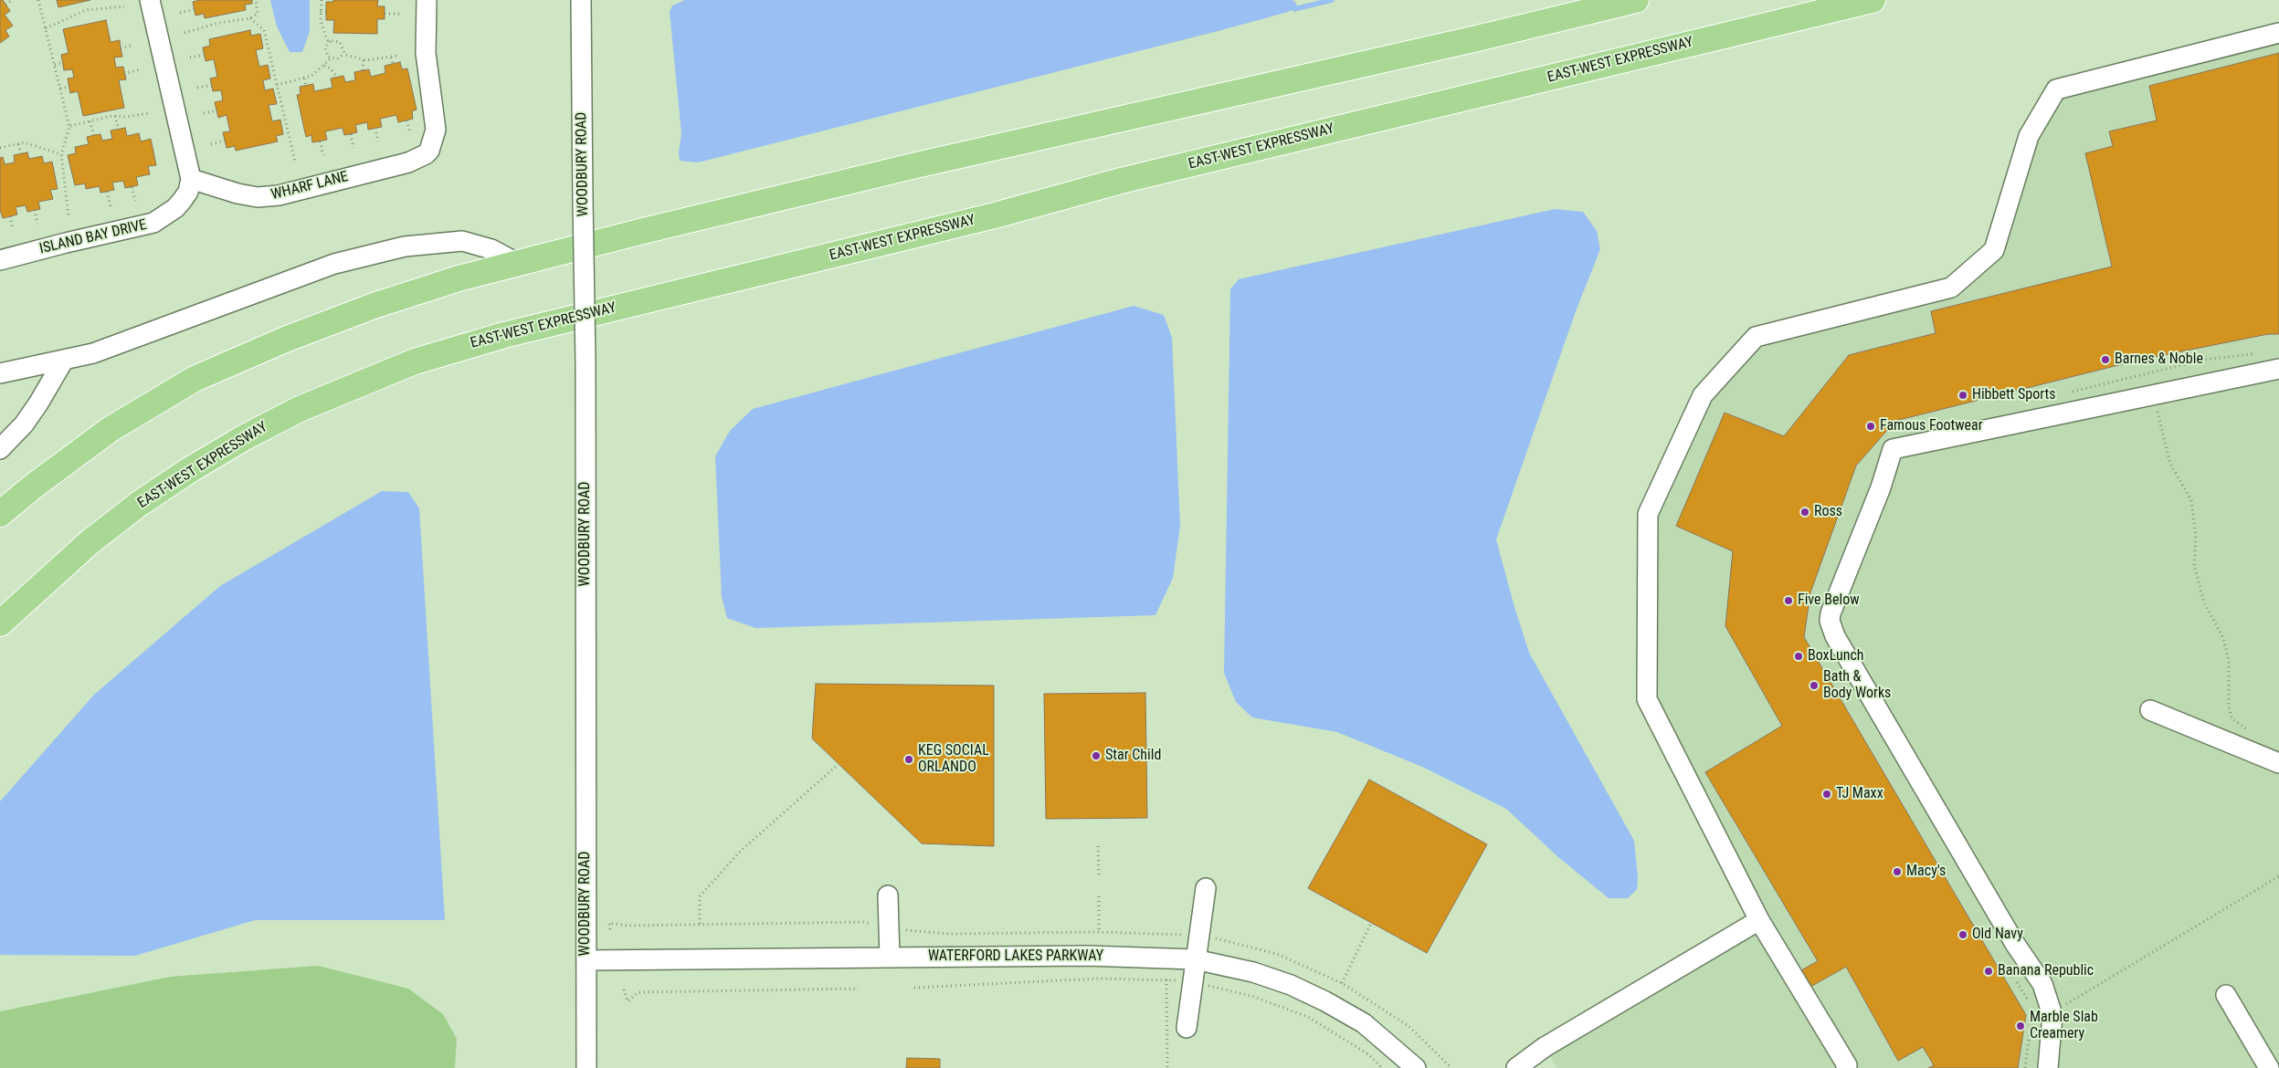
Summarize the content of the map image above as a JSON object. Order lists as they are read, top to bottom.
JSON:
{
  "streets": {
    "highway": ["EAST-WEST EXPRESSWAY"],
    "street": [
      "WOODBURY ROAD",
      "WHARF LANE",
      "ISLAND BAY DRIVE",
      "WATERFORD LAKES PARKWAY"
    ]
  },
  "crossings": [
    ["WOODBURY ROAD", "WATERFORD LAKES PARKWAY"],
    ["WHARF LANE", "ISLAND BAY DRIVE"]
  ],
  "places": [
    "Barnes & Noble",
    "Hibbett Sports",
    "Famous Footwear",
    "Ross",
    "Five Below",
    "BoxLunch",
    "Bath & Body Works",
    "Star Child",
    "KEG SOCIAL ORLANDO",
    "TJ Maxx",
    "Macy's",
    "Old Navy",
    "Banana Republic",
    "Marble Slab Creamery"
  ]
}
